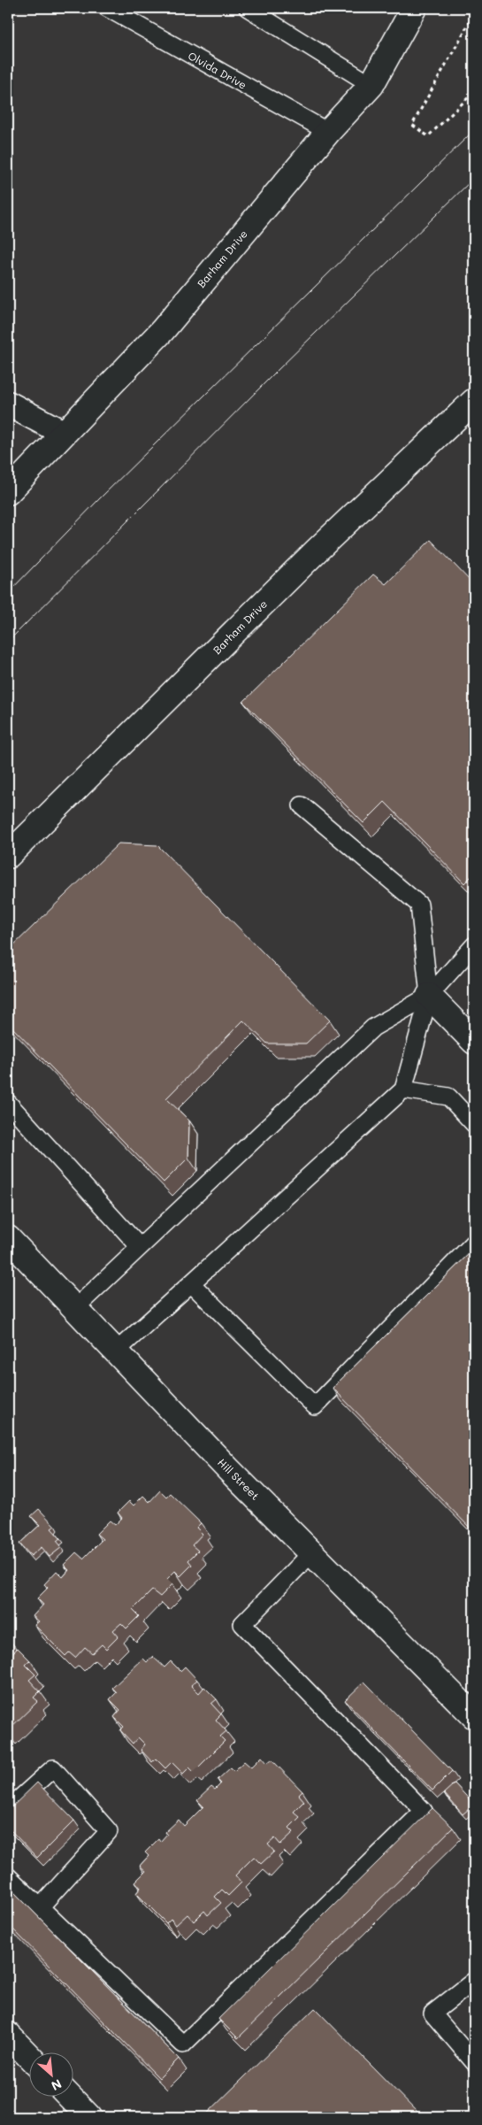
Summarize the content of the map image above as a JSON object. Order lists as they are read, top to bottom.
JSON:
{
  "streets": {
    "street": ["Barham Drive", "Hill Street"],
    "lane": ["Olvida Drive"]
  },
  "crossings": [
    ["Olvida Drive", "Barham Drive"]
  ],
  "north": "bottom right"
}
